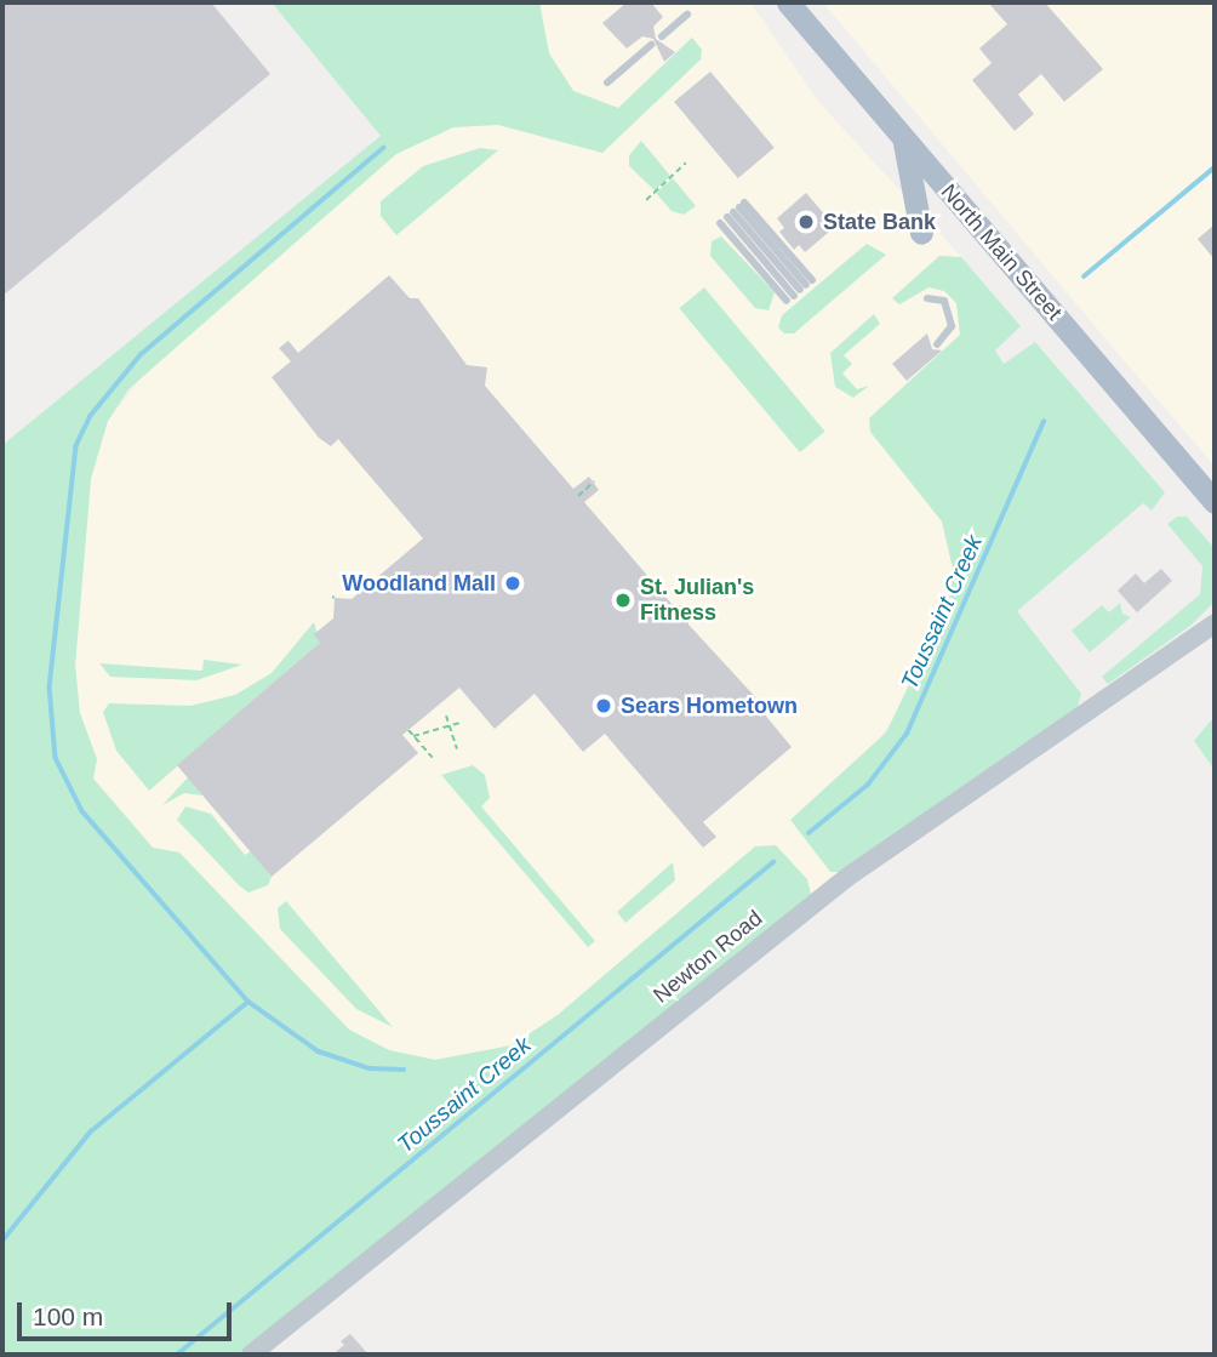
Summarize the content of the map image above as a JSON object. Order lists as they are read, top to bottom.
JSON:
{
  "streets": {
    "main road": ["North Main Street"],
    "street": ["Newton Road"]
  },
  "water": ["Toussaint Creek"],
  "places": [
    "State Bank",
    "Woodland Mall",
    "St. Julian's Fitness",
    "Sears Hometown"
  ],
  "scale_bar": "100 m"
}
